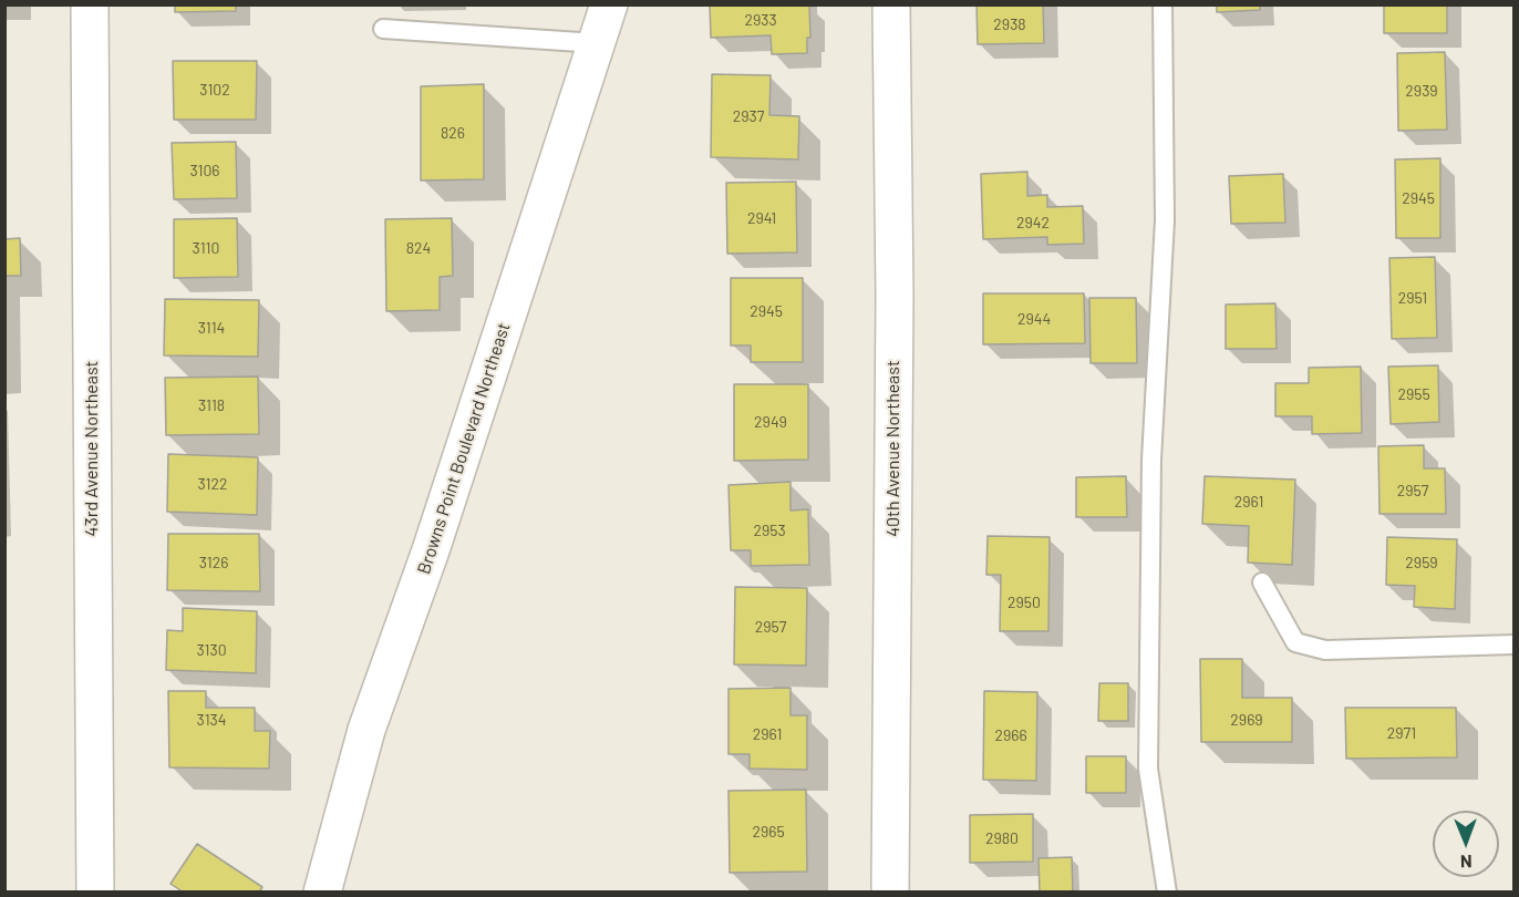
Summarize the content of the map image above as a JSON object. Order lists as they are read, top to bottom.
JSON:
{
  "streets": {
    "street": ["43rd Avenue Northeast", "Browns Point Boulevard Northeast", "40th Avenue Northeast"]
  },
  "house_numbers": [
    "2933",
    "2938",
    "3102",
    "2939",
    "2937",
    "826",
    "3106",
    "2945",
    "2941",
    "2942",
    "3110",
    "824",
    "2951",
    "2945",
    "2944",
    "3114",
    "2955",
    "3118",
    "2949",
    "3122",
    "2957",
    "2961",
    "2953",
    "3126",
    "2959",
    "2950",
    "2957",
    "3130",
    "3134",
    "2969",
    "2971",
    "2961",
    "2966",
    "2965",
    "2980"
  ],
  "north": "bottom"
}
